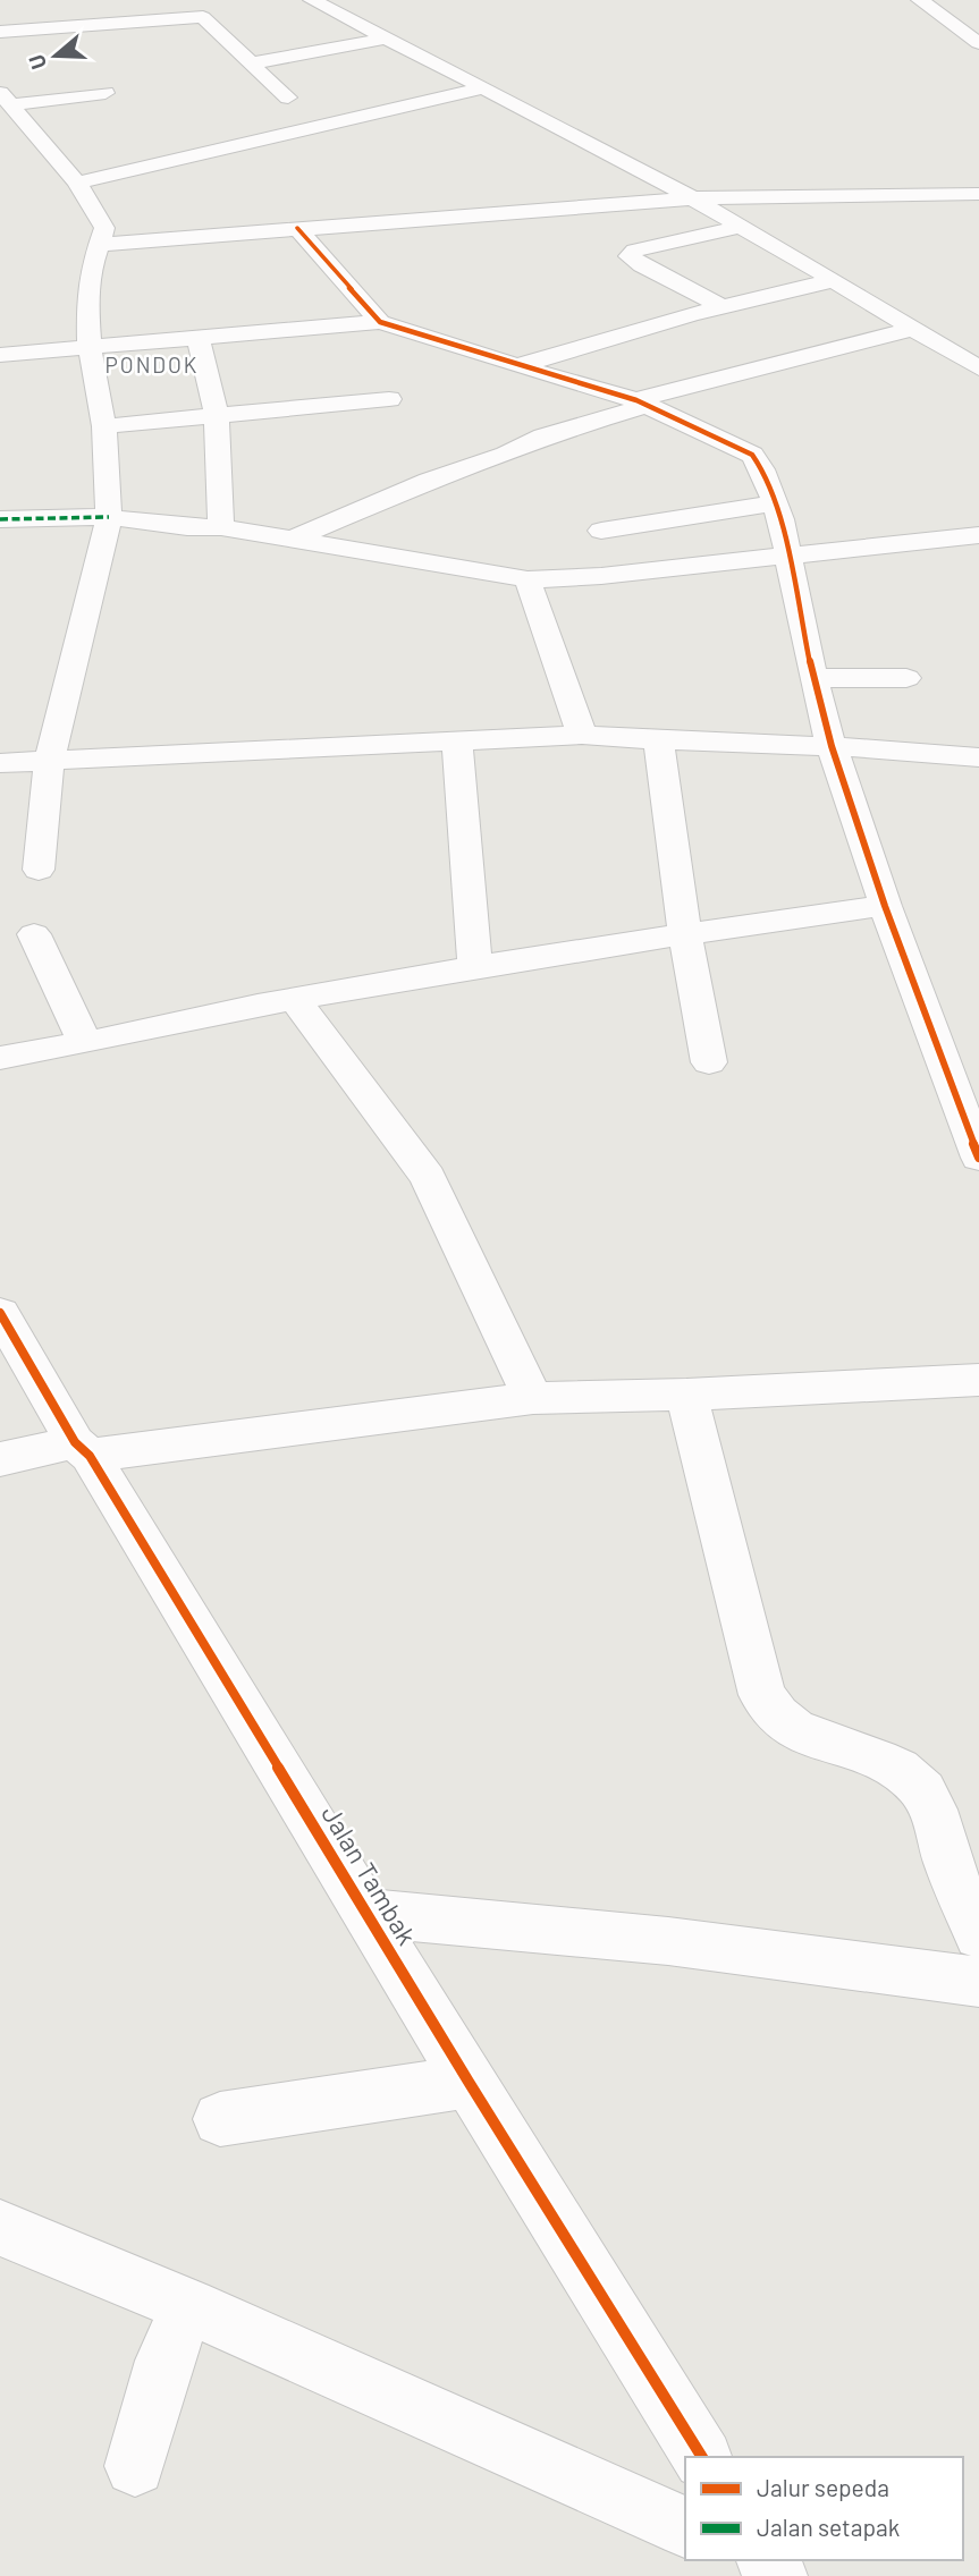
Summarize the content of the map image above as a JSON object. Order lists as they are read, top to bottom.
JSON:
{
  "streets": {
    "street": ["Jalan Tambak"]
  },
  "districts": ["PONDOK"],
  "legend": ["Jalur sepeda", "Jalan setapak"],
  "north": "left"
}
